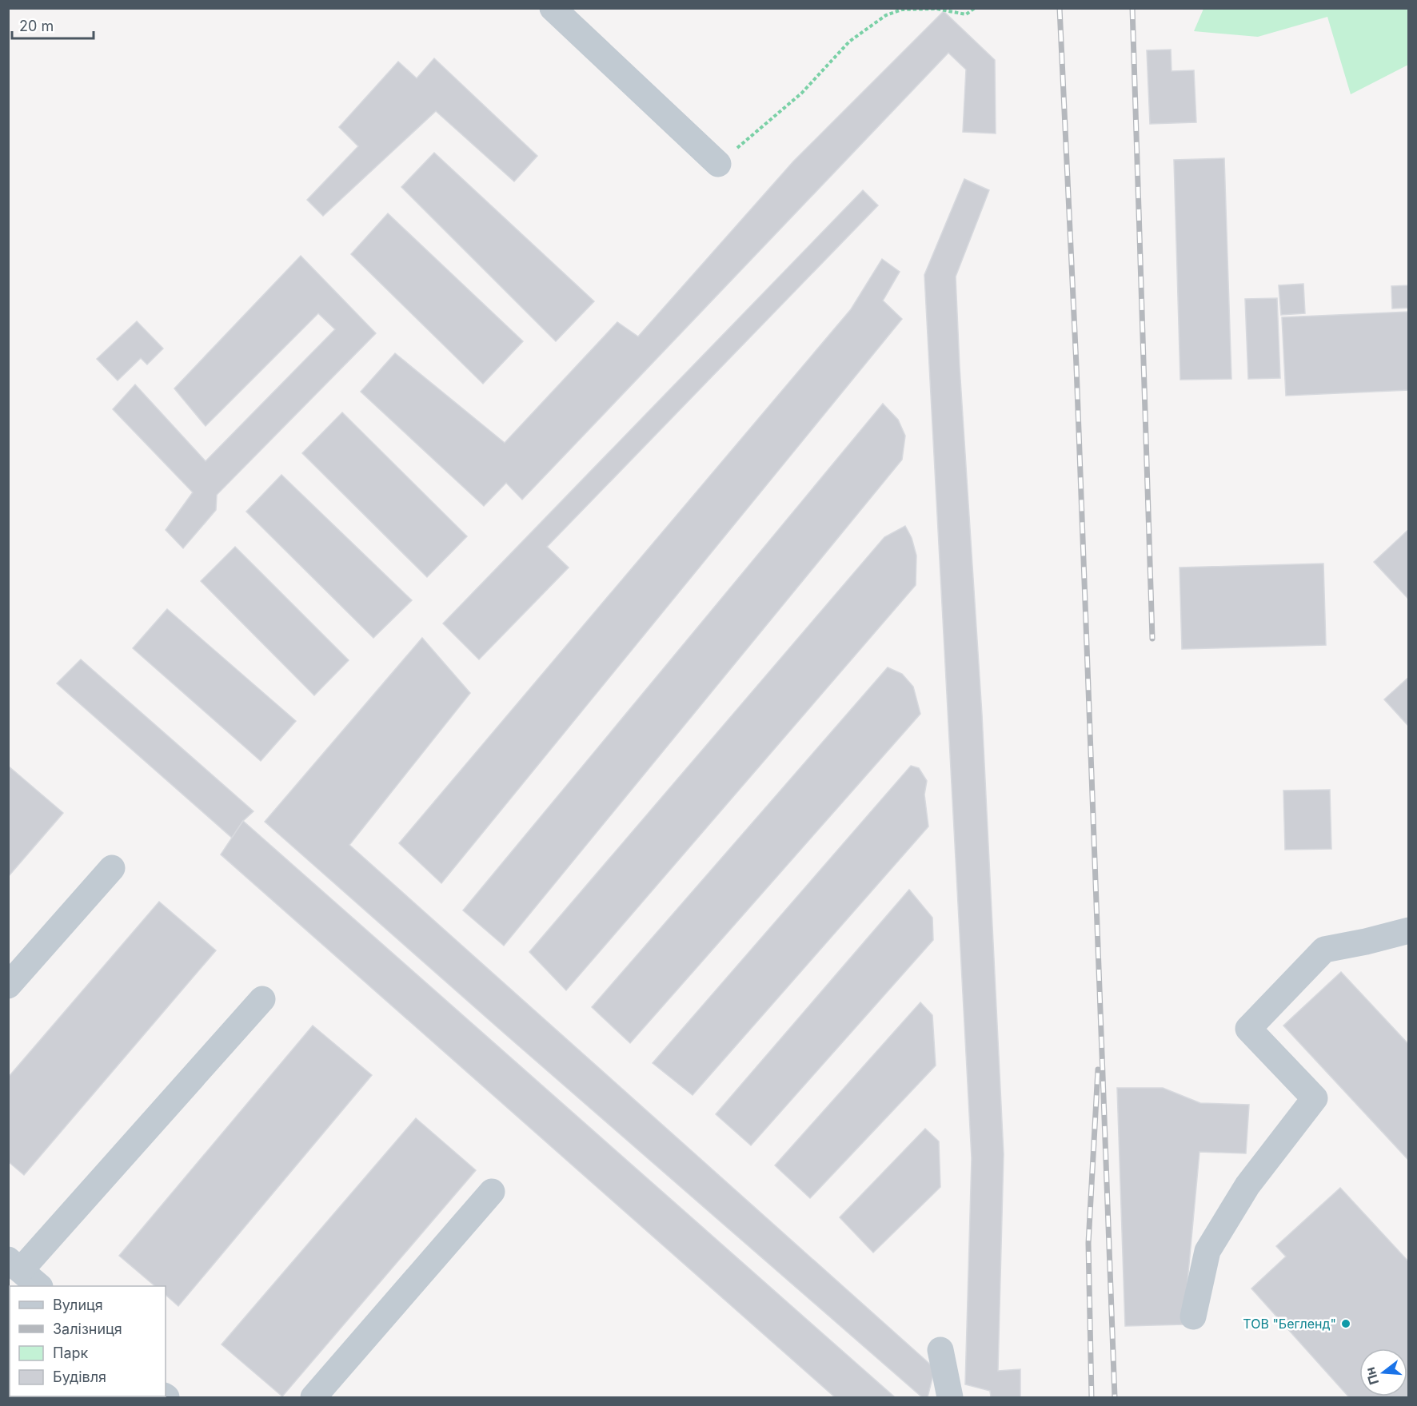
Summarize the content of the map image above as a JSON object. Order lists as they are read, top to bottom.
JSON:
{
  "places": ["ТОВ \"Бегленд\""],
  "legend": [
    "Вулиця",
    "Залізниця",
    "Парк",
    "Будівля"
  ],
  "scale_bar": "20 m",
  "north": "left"
}
